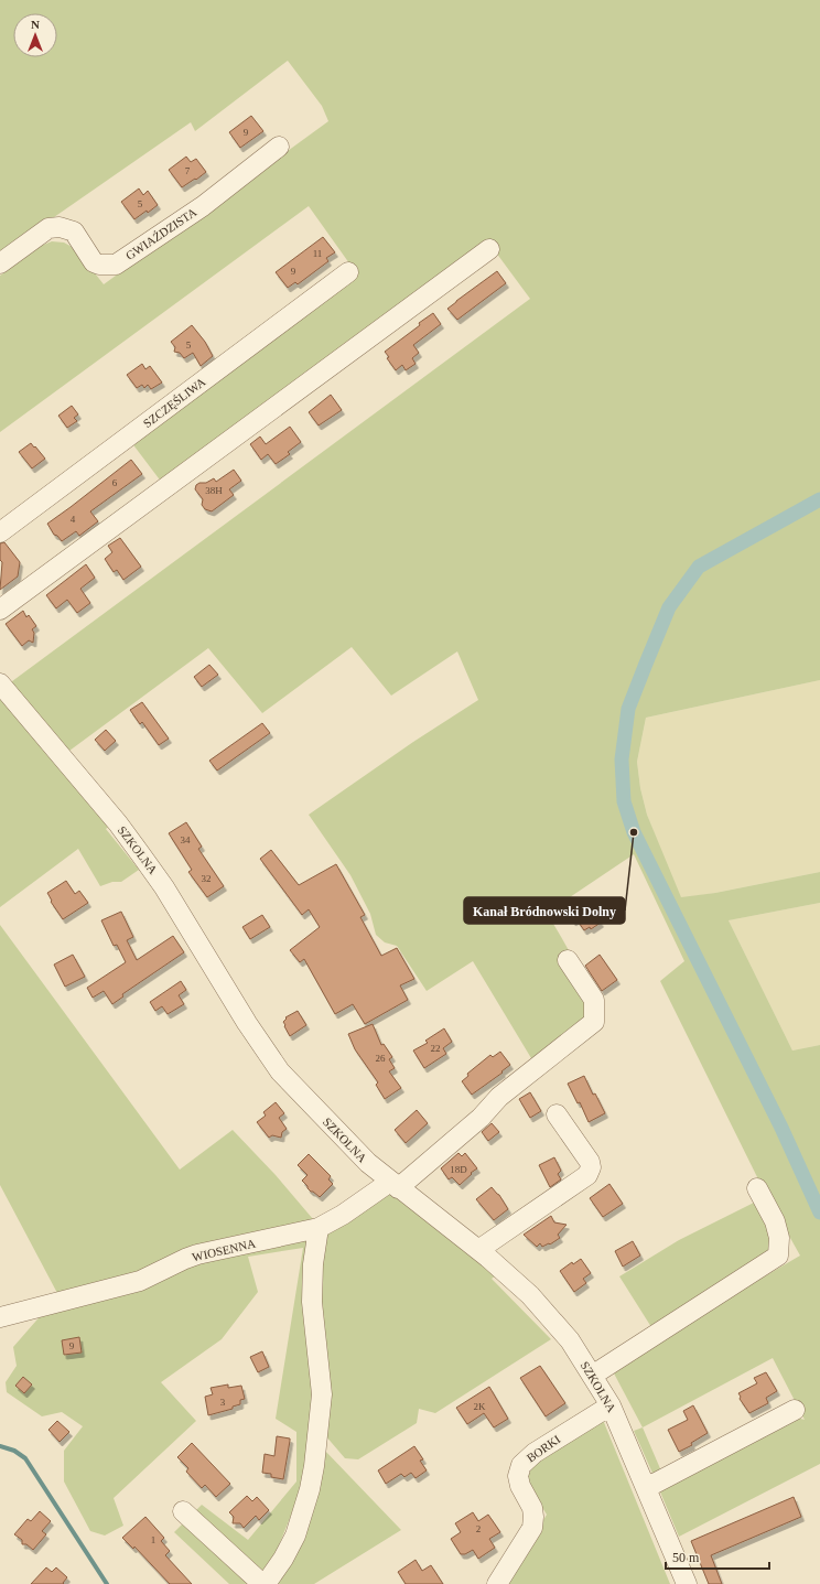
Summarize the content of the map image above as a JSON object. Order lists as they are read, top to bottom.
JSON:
{
  "streets": {
    "street": [
      "GWIAŹDZISTA",
      "SZCZĘŚLIWA",
      "SZKOLNA",
      "WIOSENNA",
      "BORKI"
    ]
  },
  "crossings": [
    ["SZKOLNA", "WIOSENNA"],
    ["SZKOLNA", "BORKI"]
  ],
  "places": ["Kanał Bródnowski Dolny"],
  "house_numbers": [
    "9",
    "7",
    "5",
    "11",
    "9",
    "5",
    "6",
    "38H",
    "4",
    "34",
    "32",
    "22",
    "26",
    "18D",
    "9",
    "3",
    "2K",
    "2",
    "1"
  ],
  "scale_bar": "50 m",
  "north": "top"
}
